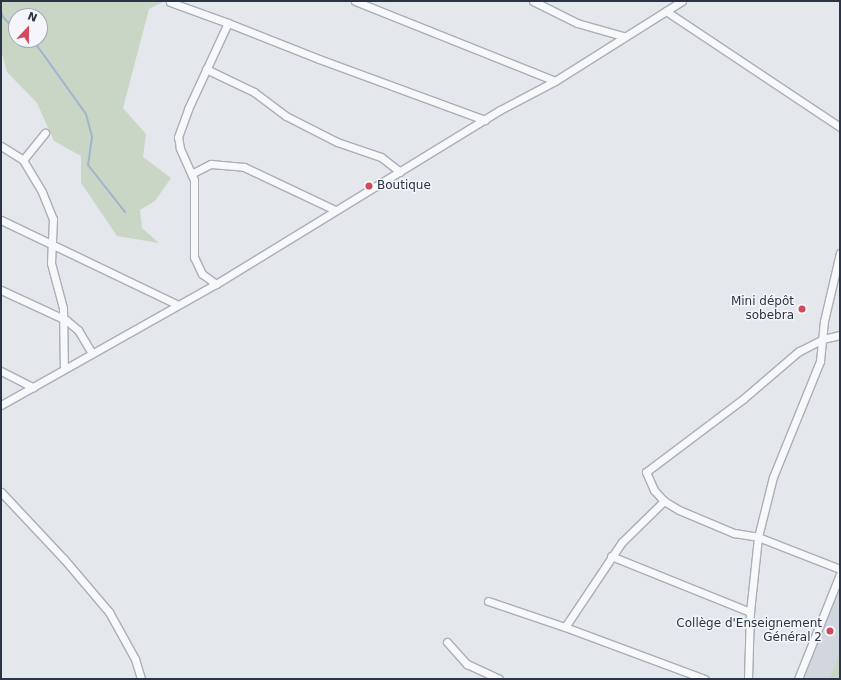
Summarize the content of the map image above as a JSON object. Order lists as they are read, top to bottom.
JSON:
{
  "places": ["Boutique", "Mini dépôt sobebra", "Collège d'Enseignement Général 2"],
  "north": "top"
}
